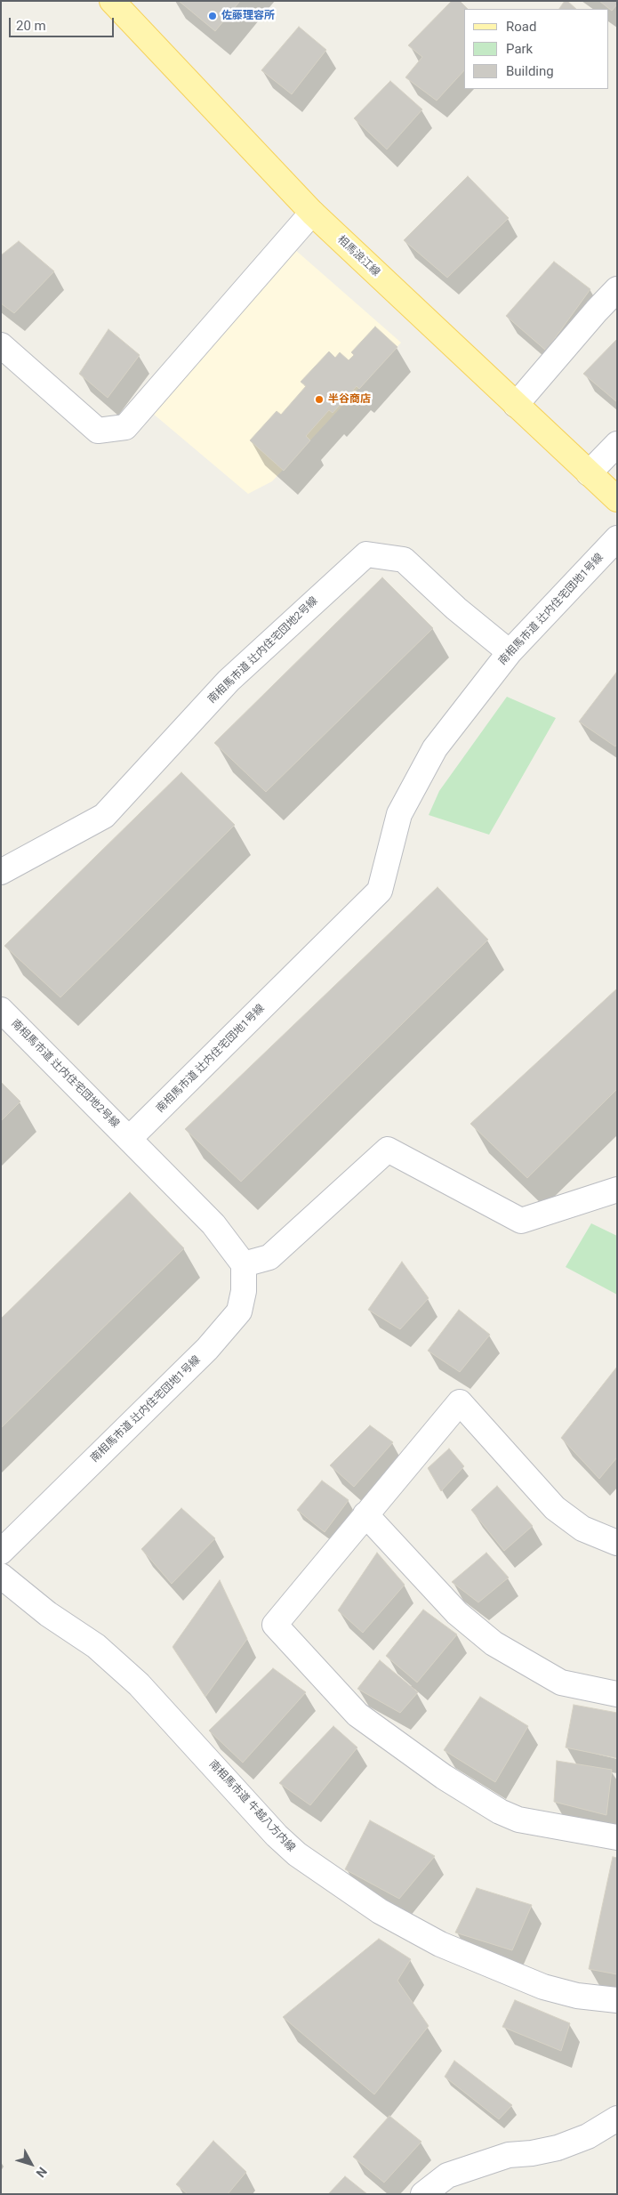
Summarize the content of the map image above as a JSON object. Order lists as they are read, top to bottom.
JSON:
{
  "streets": {
    "main road": ["相馬浪江線"],
    "street": ["南相馬市道 辻内住宅団地1号線", "南相馬市道 辻内住宅団地2号線", "南相馬市道 牛越八方内線"]
  },
  "crossings": [
    ["南相馬市道 辻内住宅団地1号線", "南相馬市道 辻内住宅団地2号線"]
  ],
  "places": ["佐藤理容所", "半谷商店"],
  "legend": ["Road", "Park", "Building"],
  "scale_bar": "20 m",
  "north": "bottom right"
}
